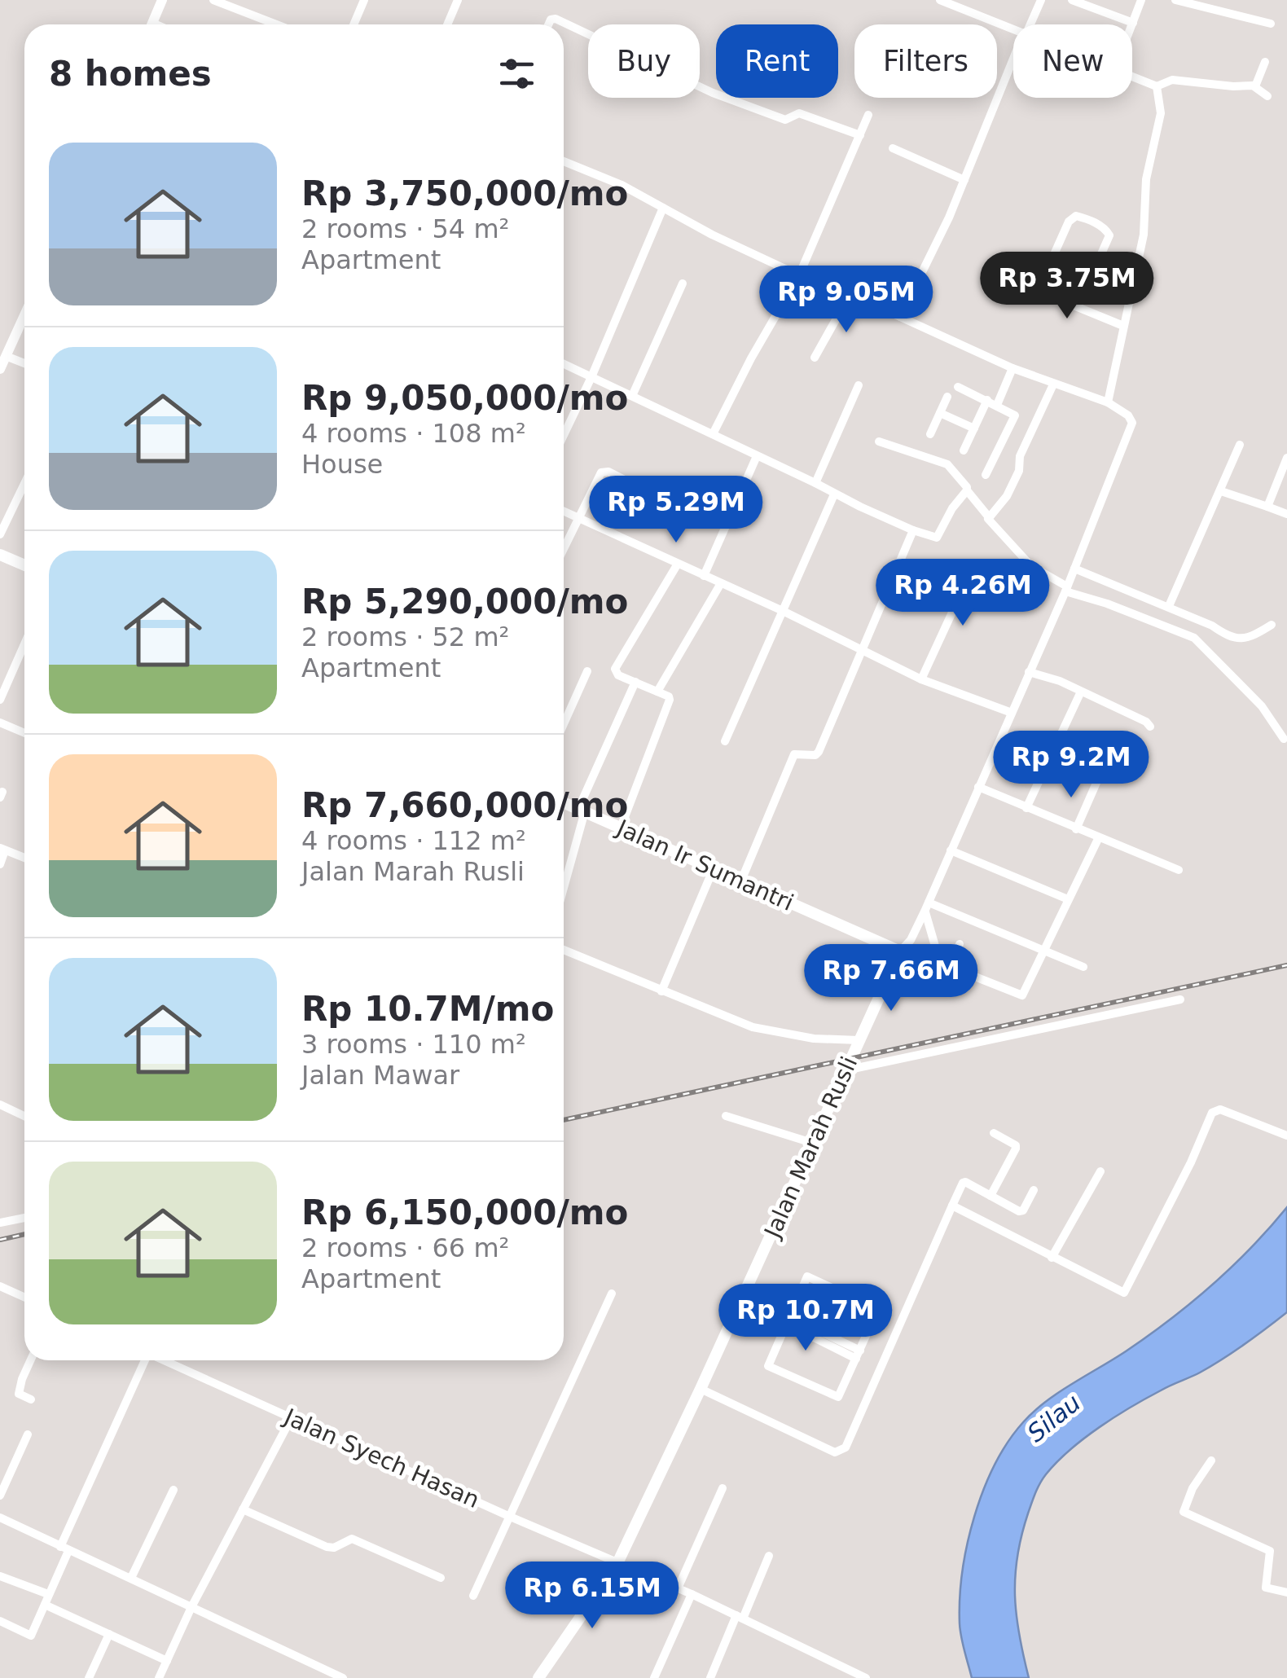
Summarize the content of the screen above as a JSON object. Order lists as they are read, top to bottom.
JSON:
{
  "streets": {
    "main road": ["Jalan Ir Sumantri", "Jalan Marah Rusli"],
    "street": ["Jalan Syech Hasan"]
  },
  "crossings": [
    ["Jalan Ir Sumantri", "Jalan Marah Rusli"],
    ["Jalan Marah Rusli", "Jalan Syech Hasan"]
  ],
  "water": ["Silau"],
  "page": {
    "chip": [
      "Buy",
      "Rent",
      "Filters",
      "New"
    ],
    "heading": "8 homes",
    "list": [
      {
        "name": "Rp 3,750,000/mo",
        "note": "2 rooms · 54 m² · Apartment"
      },
      {
        "name": "Rp 9,050,000/mo",
        "note": "4 rooms · 108 m² · House"
      },
      {
        "name": "Rp 5,290,000/mo",
        "note": "2 rooms · 52 m² · Apartment"
      },
      {
        "name": "Rp 7,660,000/mo",
        "note": "4 rooms · 112 m² · Jalan Marah Rusli"
      },
      {
        "name": "Rp 10.7M/mo",
        "note": "3 rooms · 110 m² · Jalan Mawar"
      },
      {
        "name": "Rp 6,150,000/mo",
        "note": "2 rooms · 66 m² · Apartment"
      }
    ],
    "price": [
      "Rp 3.75M",
      "Rp 9.05M",
      "Rp 5.29M",
      "Rp 4.26M",
      "Rp 9.2M",
      "Rp 7.66M",
      "Rp 10.7M",
      "Rp 6.15M"
    ]
  }
}
